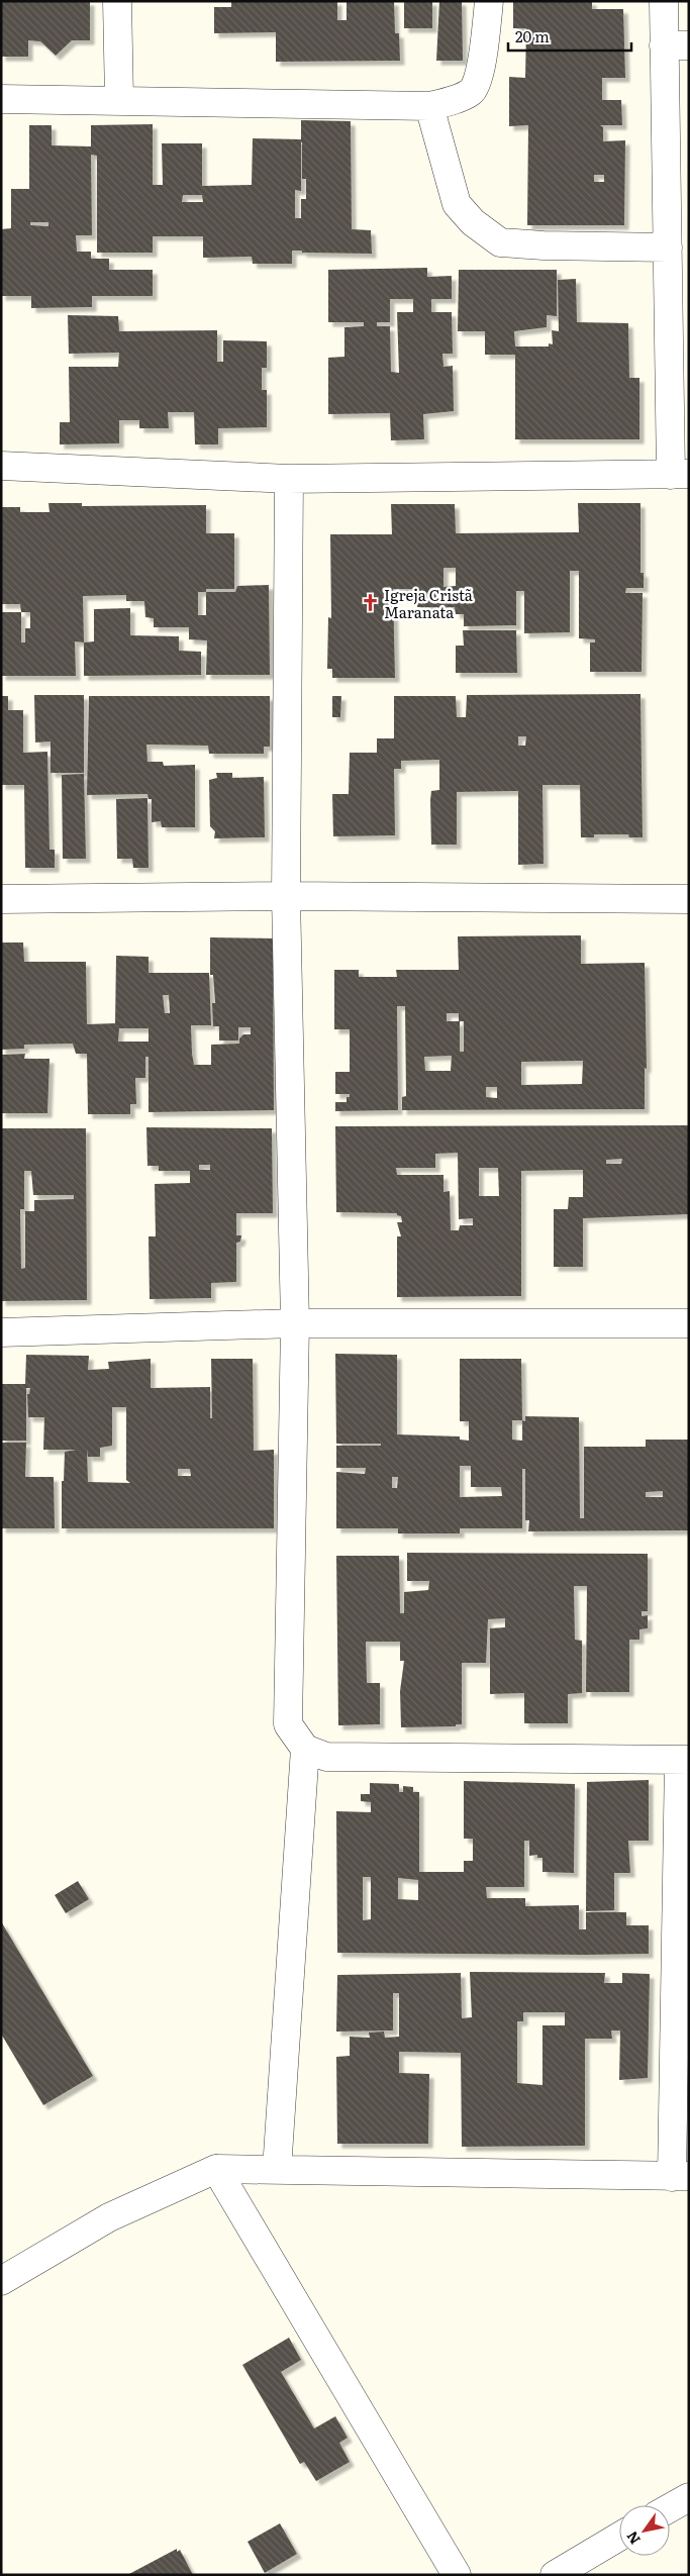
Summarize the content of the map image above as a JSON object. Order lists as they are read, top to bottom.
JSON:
{
  "places": {
    "church": ["Igreja Cristã Maranata"]
  },
  "scale_bar": "20 m",
  "north": "bottom left"
}
